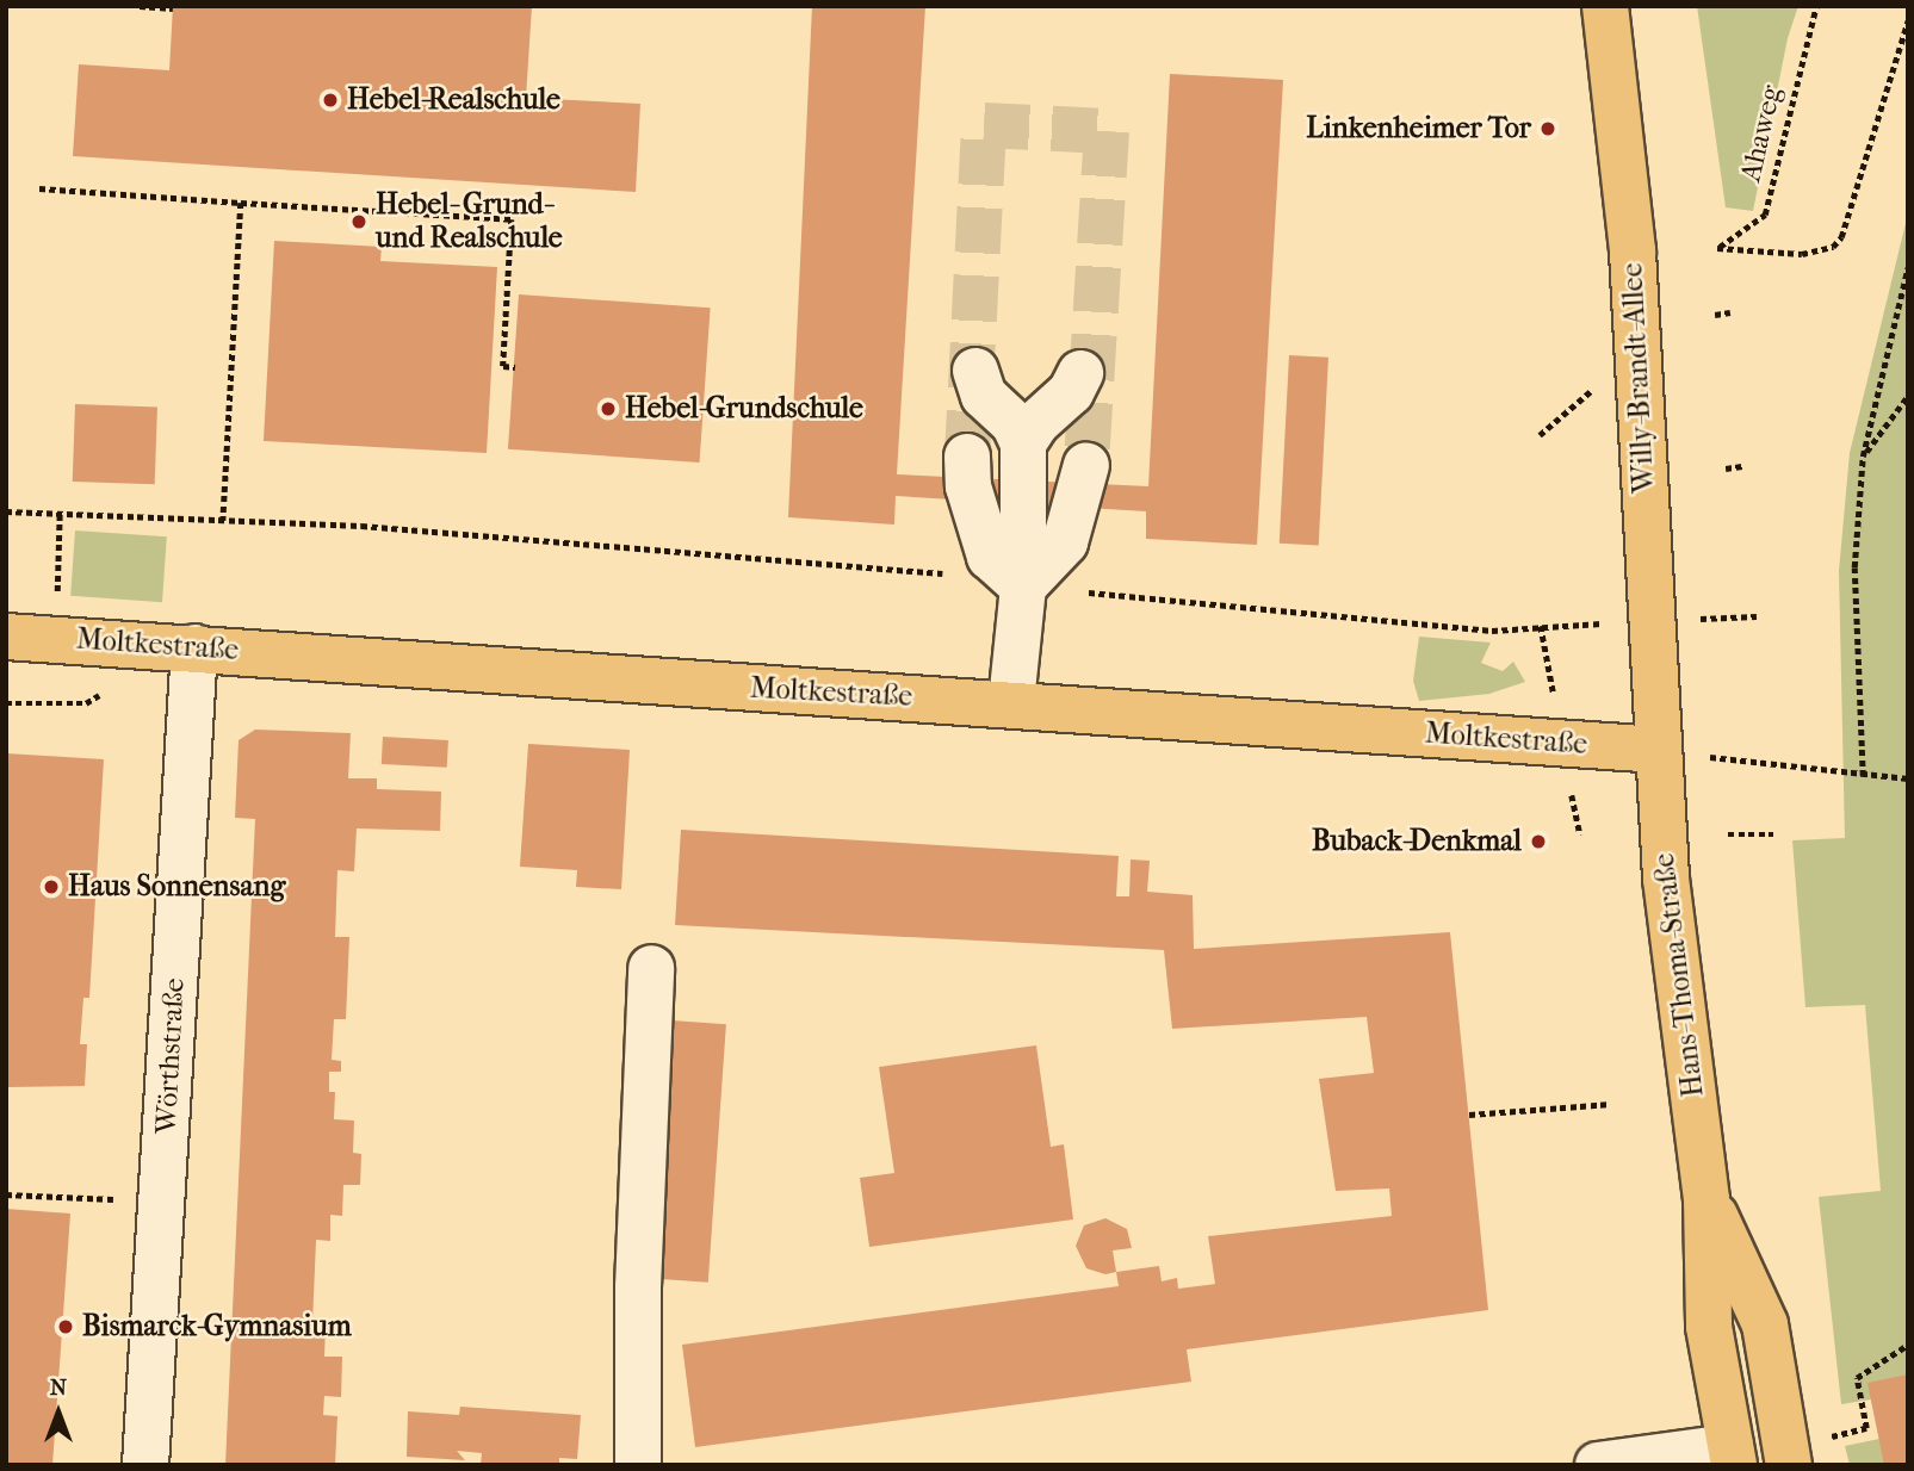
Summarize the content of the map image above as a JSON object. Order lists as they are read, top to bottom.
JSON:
{
  "streets": {
    "main road": ["Willy-Brandt-Allee", "Moltkestraße", "Hans-Thoma-Straße"],
    "street": ["Wörthstraße"],
    "path": ["Ahaweg"]
  },
  "crossings": [
    ["Willy-Brandt-Allee", "Moltkestraße"],
    ["Willy-Brandt-Allee", "Hans-Thoma-Straße"],
    ["Moltkestraße", "Hans-Thoma-Straße"],
    ["Moltkestraße", "Wörthstraße"]
  ],
  "places": [
    "Hebel-Realschule",
    "Linkenheimer Tor",
    "Hebel- Grund- und Realschule",
    "Hebel-Grundschule",
    "Buback-Denkmal",
    "Haus Sonnensang",
    "Bismarck-Gymnasium"
  ],
  "north": "top"
}
